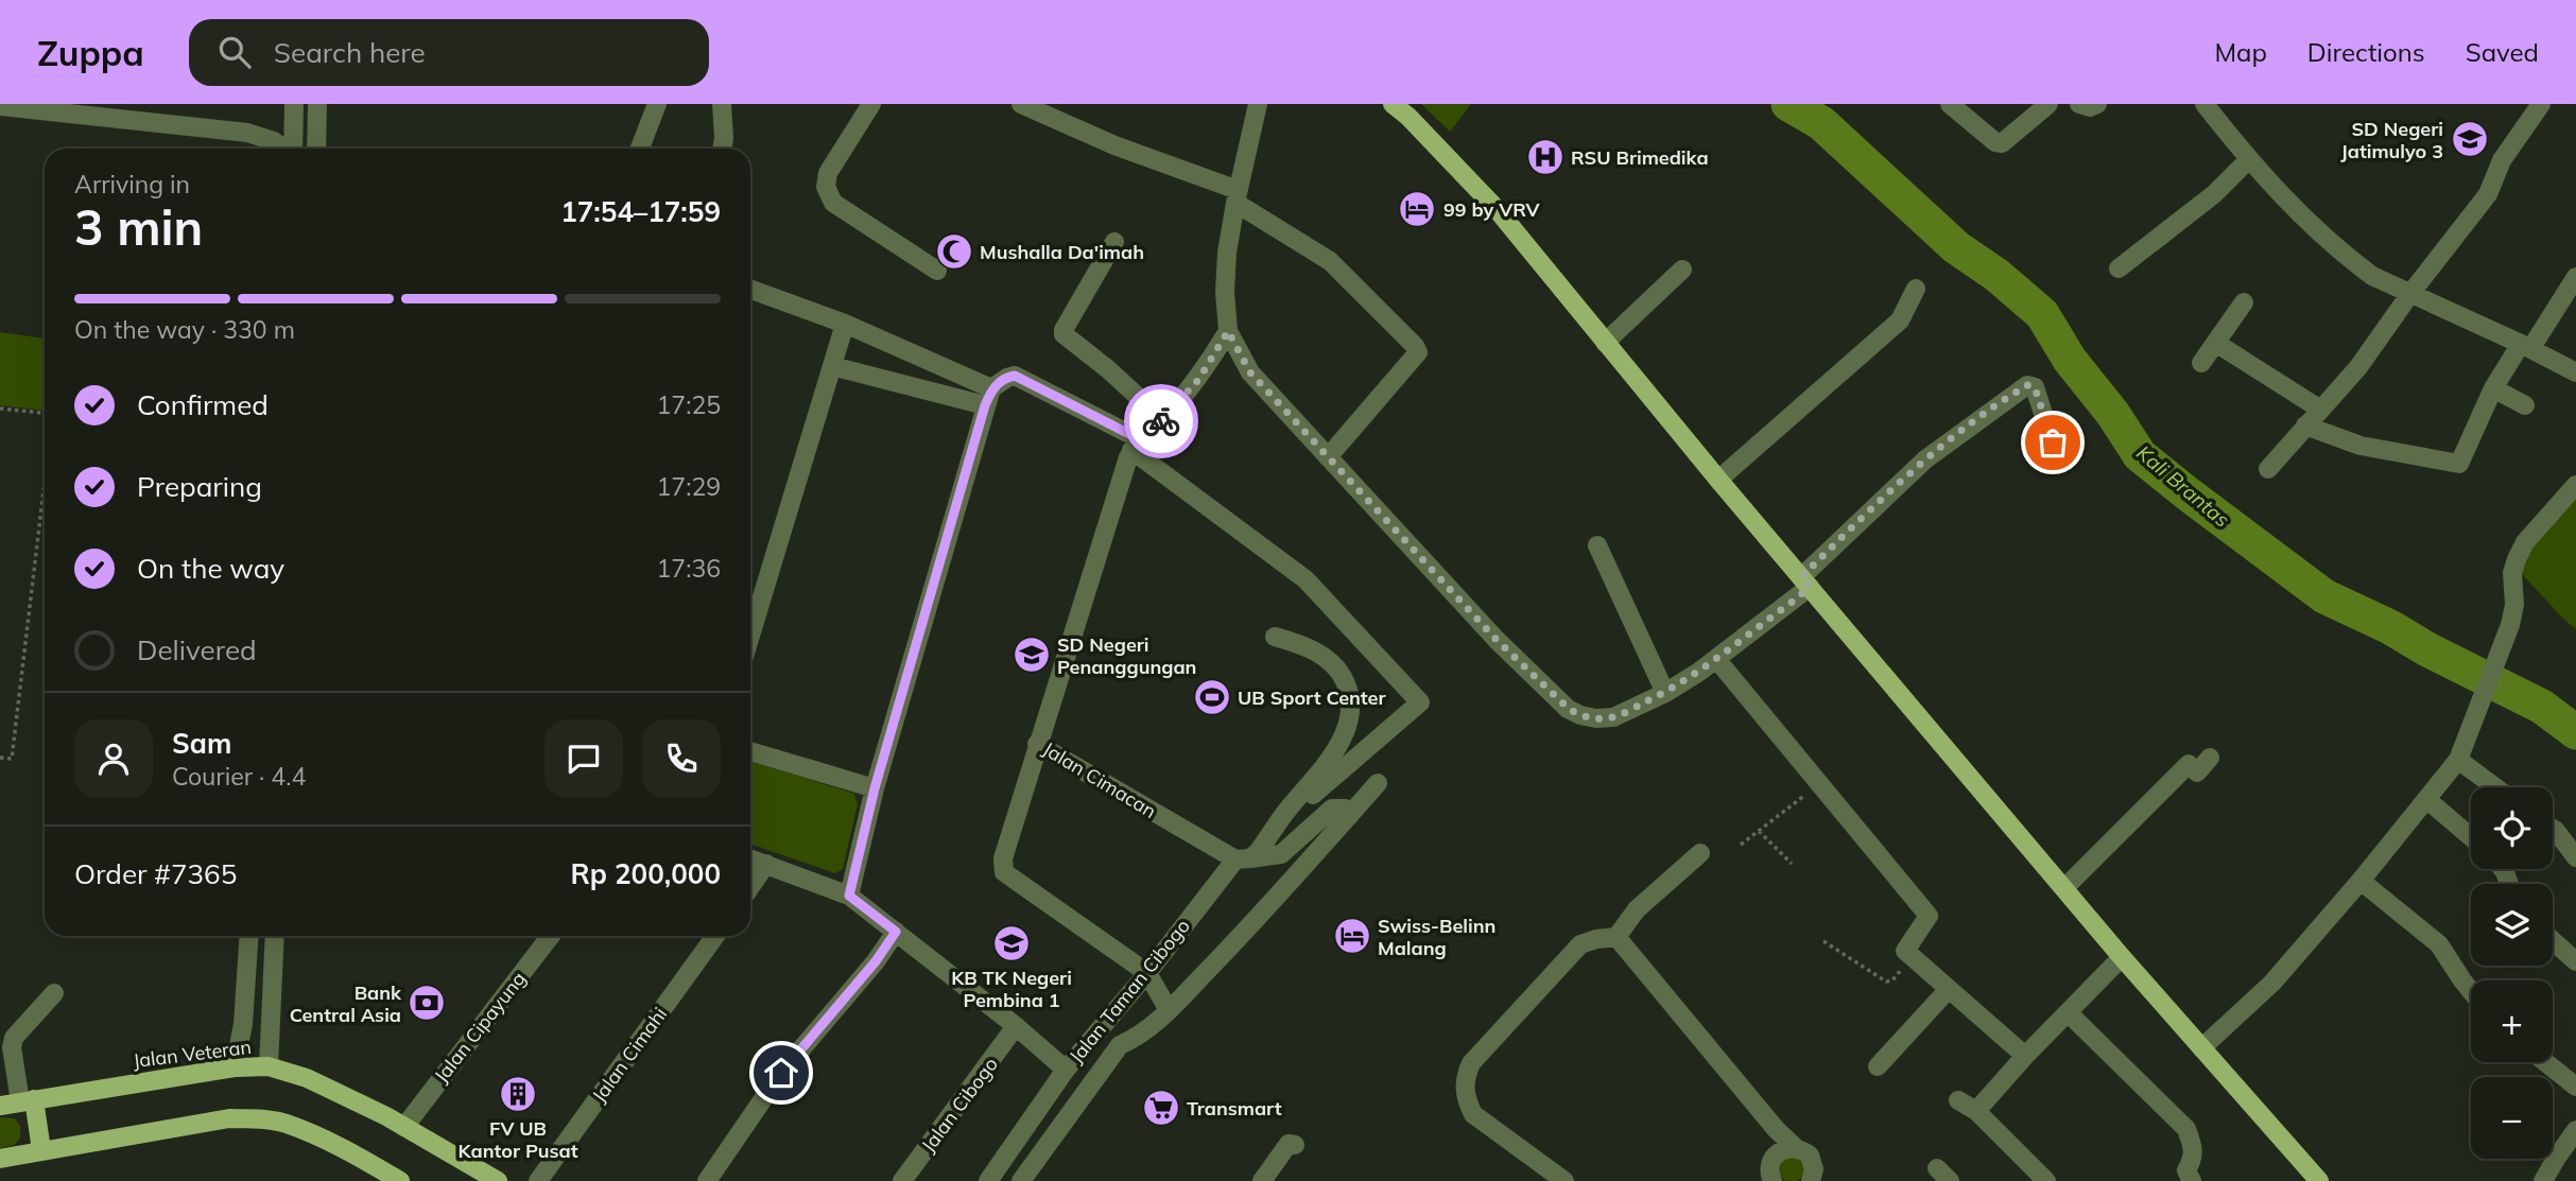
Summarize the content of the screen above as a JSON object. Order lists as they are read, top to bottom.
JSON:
{
  "streets": {
    "main road": ["Jalan Veteran"],
    "street": [
      "Jalan Cimacan",
      "Jalan Taman Cibogo",
      "Jalan Cipayung",
      "Jalan Cimahi",
      "Jalan Cibogo"
    ]
  },
  "crossings": [
    ["Jalan Cimacan", "Jalan Taman Cibogo"],
    ["Jalan Cipayung", "Jalan Veteran"]
  ],
  "water": ["Kali Brantas"],
  "places": {
    "school or university": ["SD Negeri Jatimulyo 3", "SD Negeri Penanggungan", "KB TK Negeri Pembina 1"],
    "hospital": ["RSU Brimedika"],
    "hotel": ["99 by VRV", "Swiss-Belinn Malang"],
    "mosque": ["Mushalla Da'imah"],
    "sports": ["UB Sport Center"],
    "bank": ["Bank Central Asia"],
    "building": ["FV UB Kantor Pusat"],
    "supermarket": ["Transmart"]
  },
  "page": {
    "header": "Zuppa",
    "search": "Search here",
    "nav": ["Map", "Directions", "Saved"],
    "heading": ["3 min", "Arriving in", "17:54–17:59"],
    "panel": [
      "Sam",
      "Courier · 4.4",
      "Order #7365",
      "Rp 200,000"
    ],
    "bar": "On the way · 330 m",
    "list": [
      ["Confirmed", "17:25"],
      ["Preparing", "17:29"],
      ["On the way", "17:36"],
      "Delivered"
    ],
    "map_buttons": ["+", "−"]
  }
}
